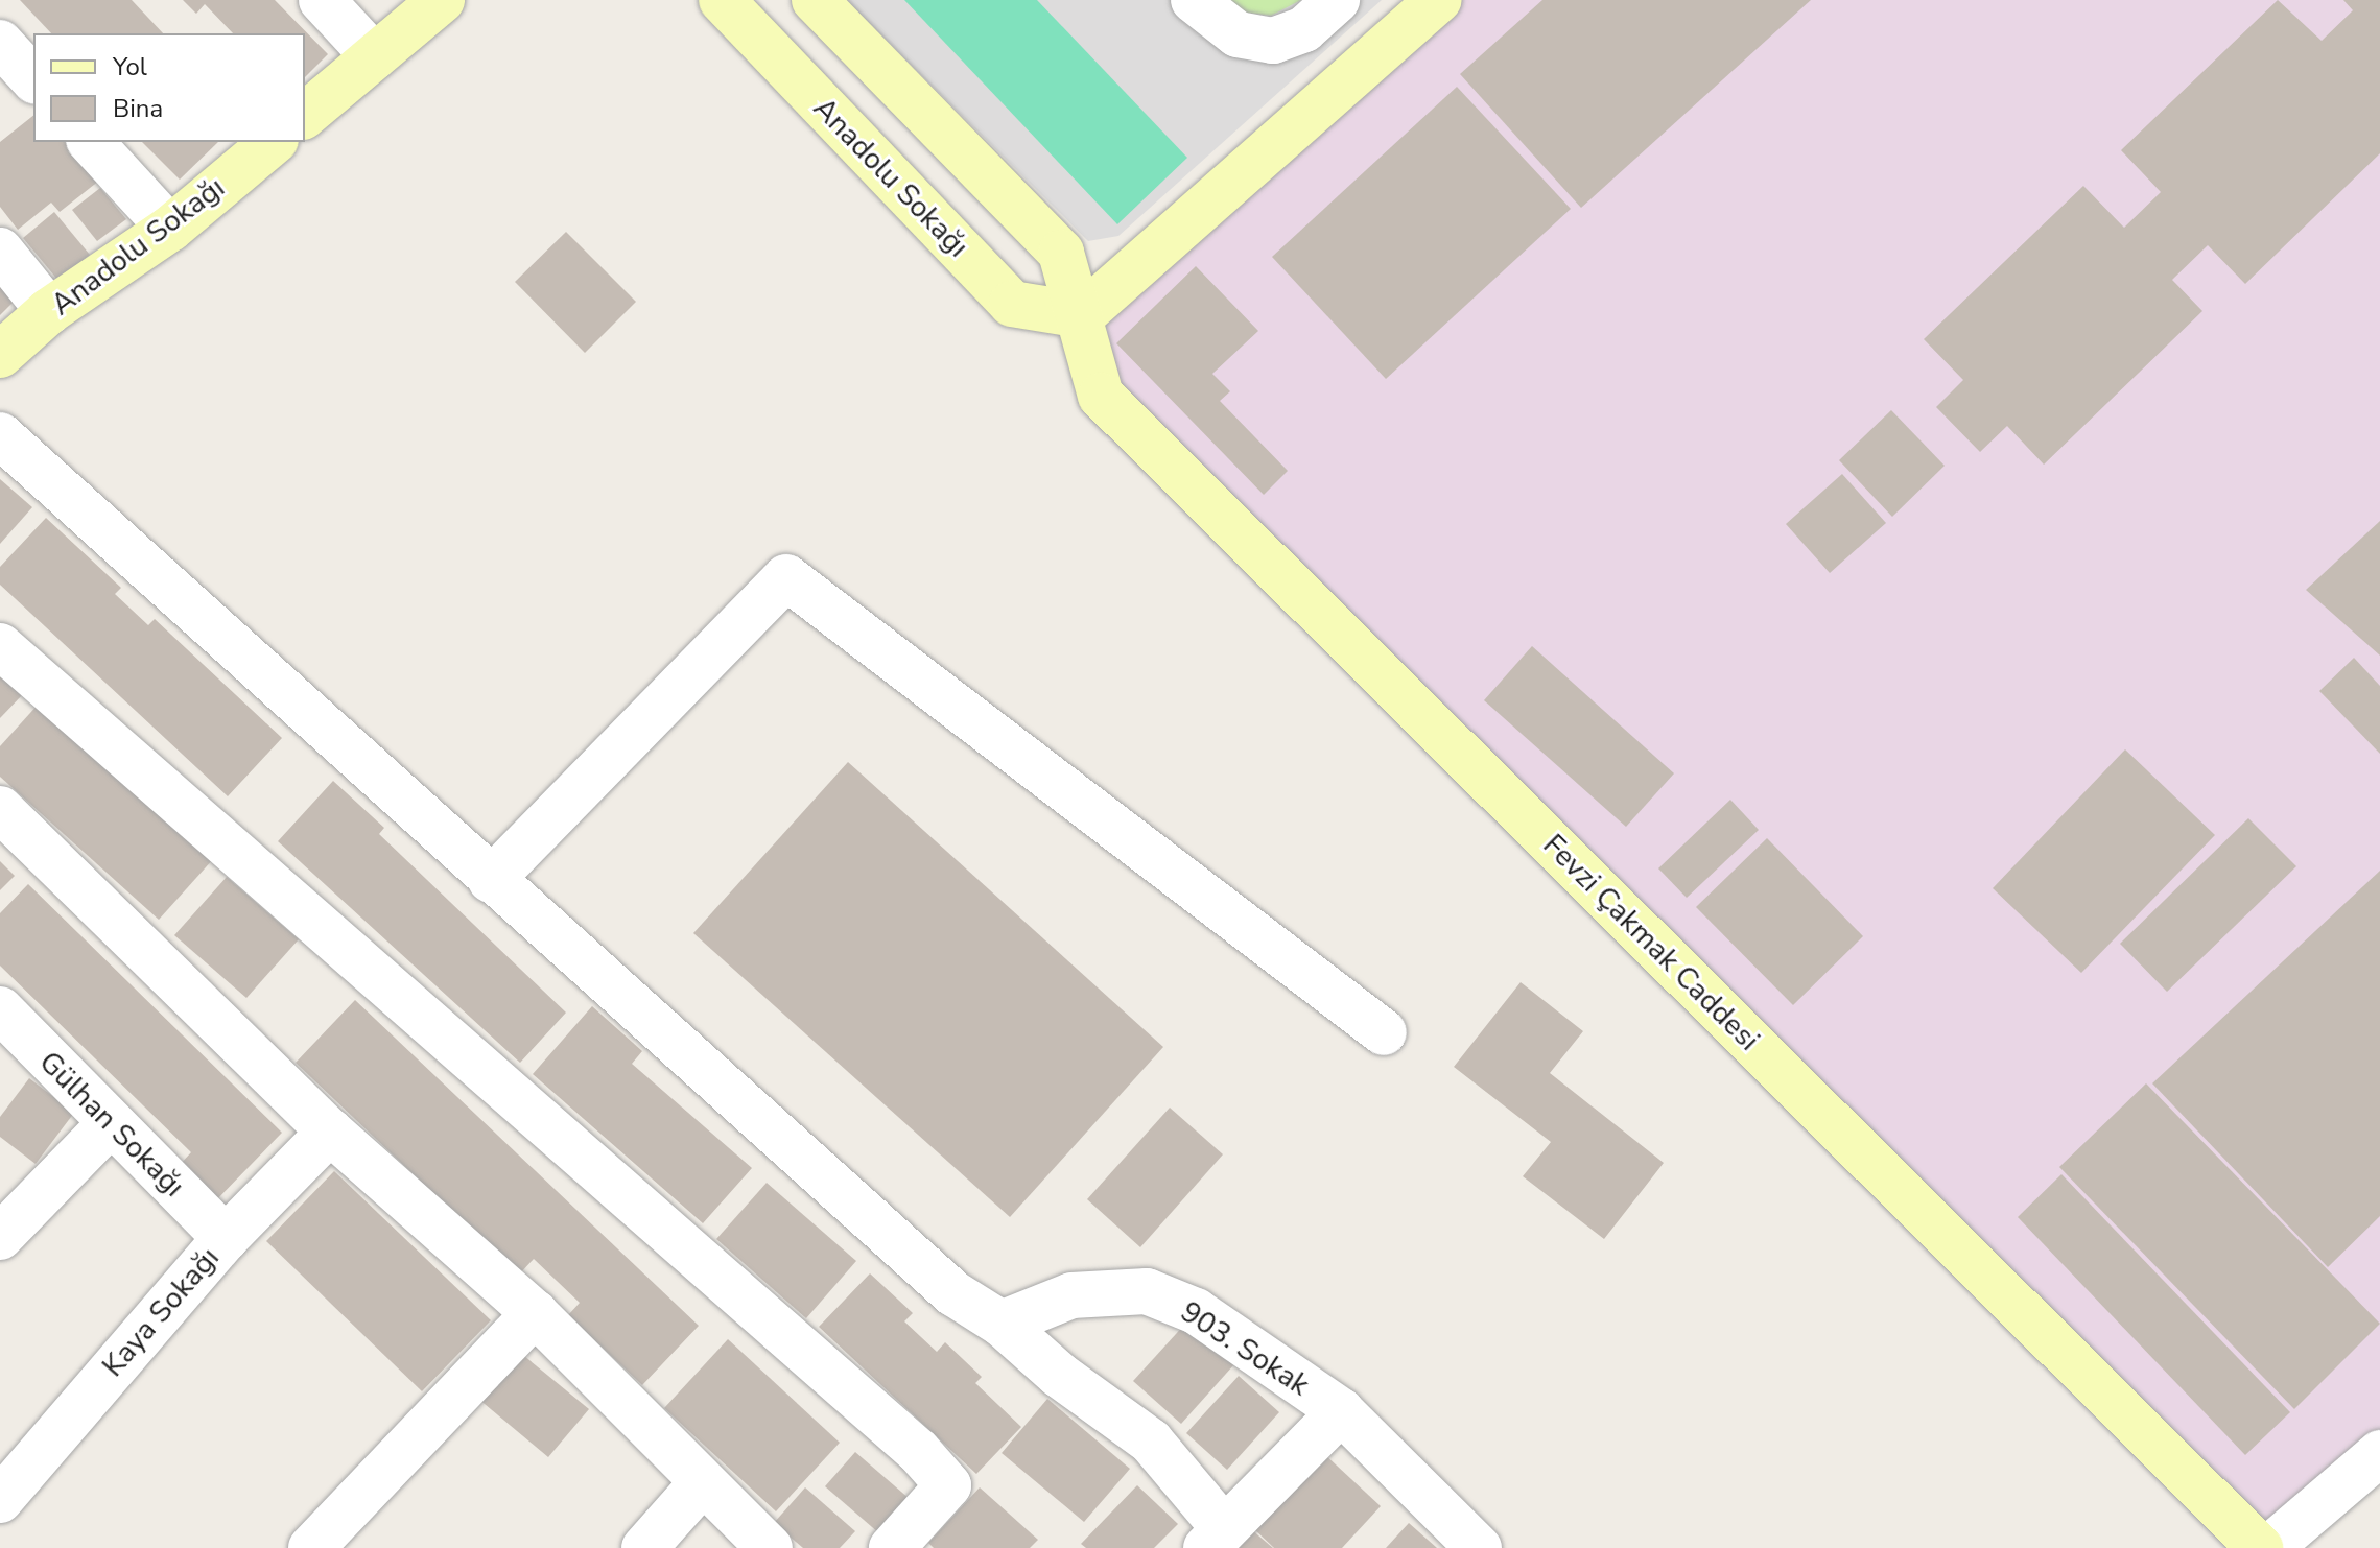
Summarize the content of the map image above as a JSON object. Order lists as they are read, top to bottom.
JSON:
{
  "streets": {
    "street": [
      "Anadolu Sokağı",
      "Fevzi Çakmak Caddesi",
      "Gülhan Sokağı",
      "Kaya Sokağı",
      "903. Sokak"
    ]
  },
  "crossings": [
    ["Anadolu Sokağı", "Fevzi Çakmak Caddesi"],
    ["Gülhan Sokağı", "Kaya Sokağı"]
  ],
  "legend": ["Yol", "Bina"]
}
